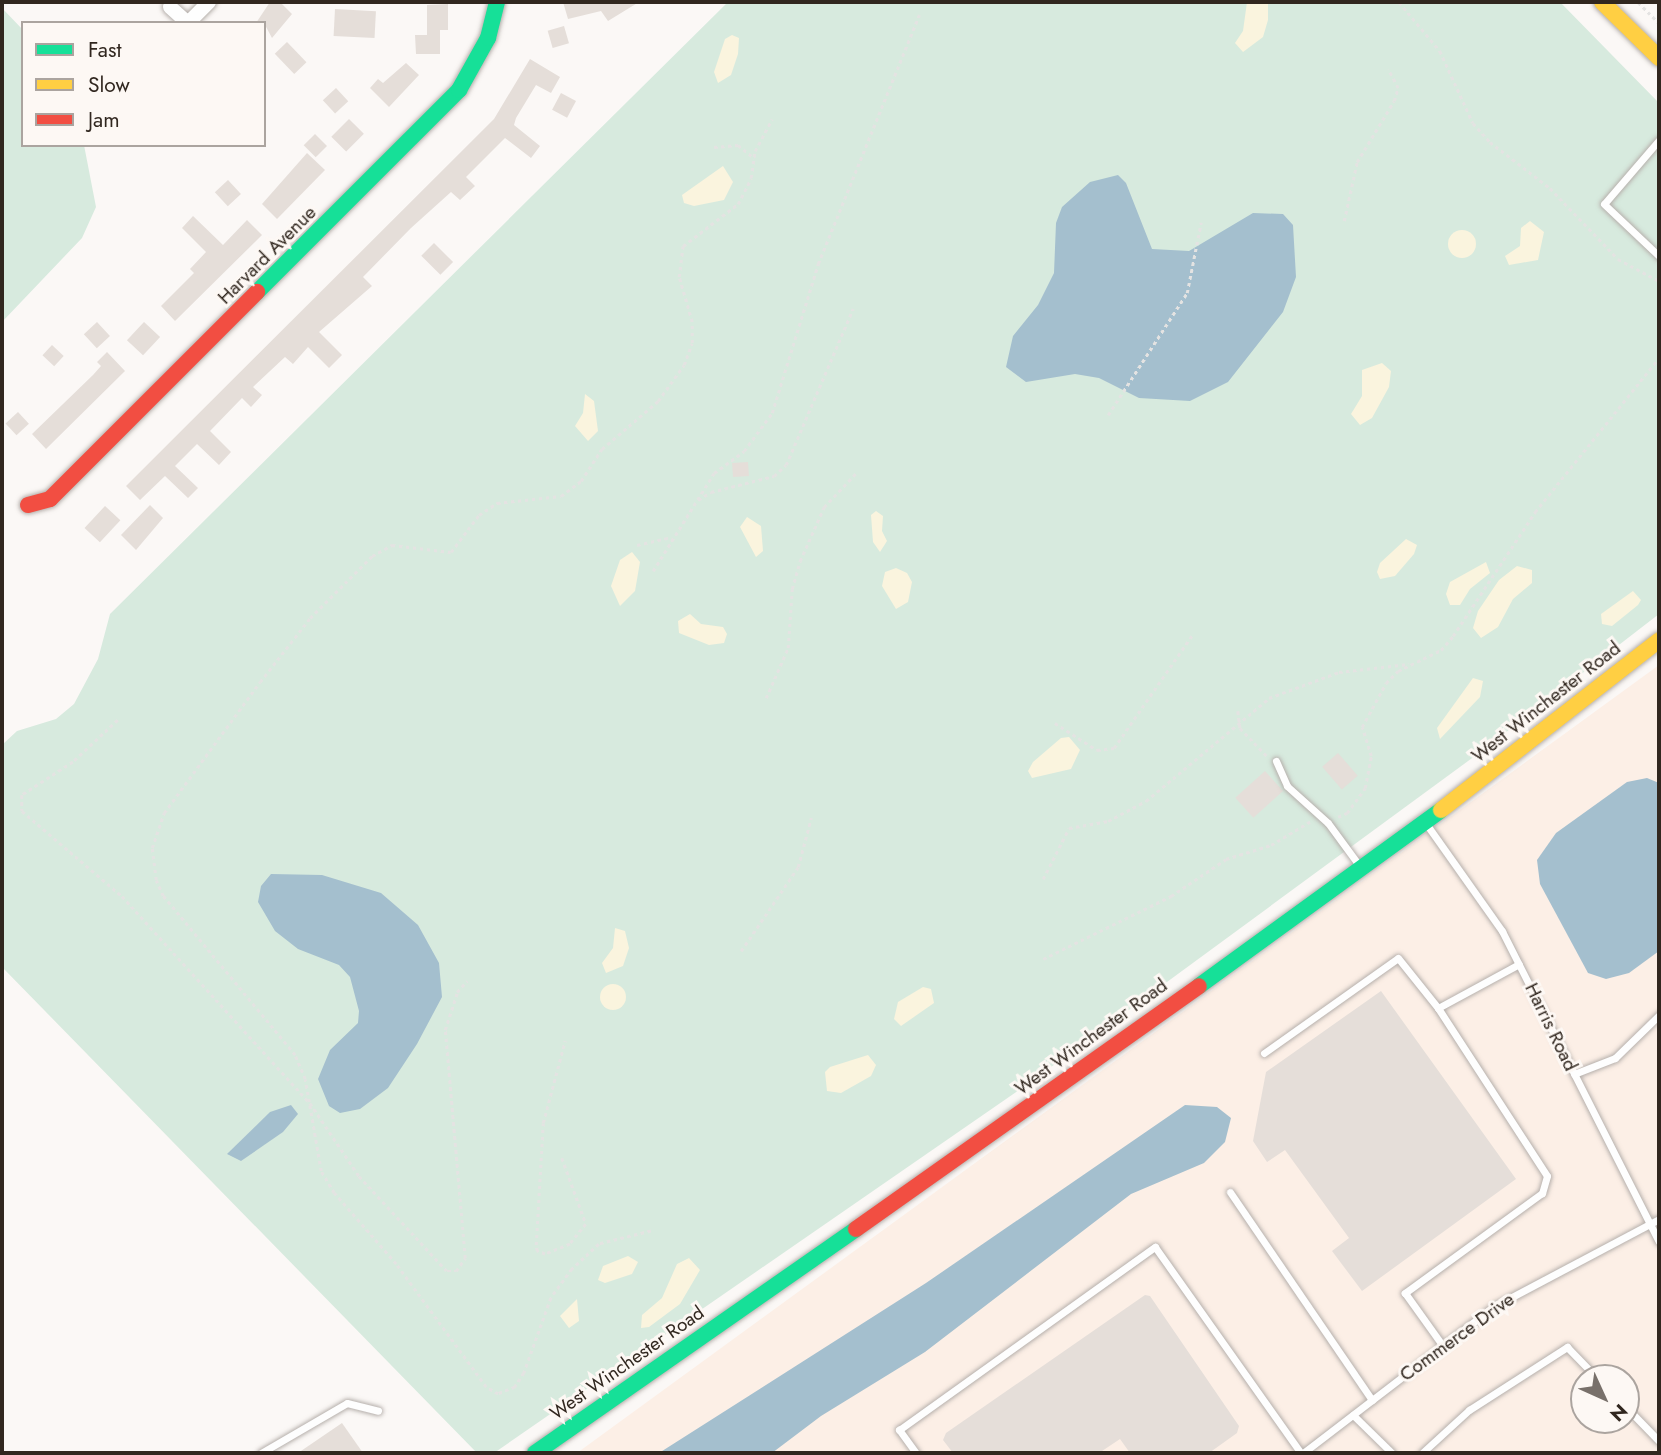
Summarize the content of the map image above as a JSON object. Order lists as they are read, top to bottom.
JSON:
{
  "streets": {
    "main road": ["Harvard Avenue", "West Winchester Road"],
    "lane": ["Harris Road", "Commerce Drive"]
  },
  "crossings": [
    ["West Winchester Road", "Harris Road"],
    ["Harris Road", "Commerce Drive"]
  ],
  "legend": ["Fast", "Slow", "Jam"],
  "north": "bottom right"
}
